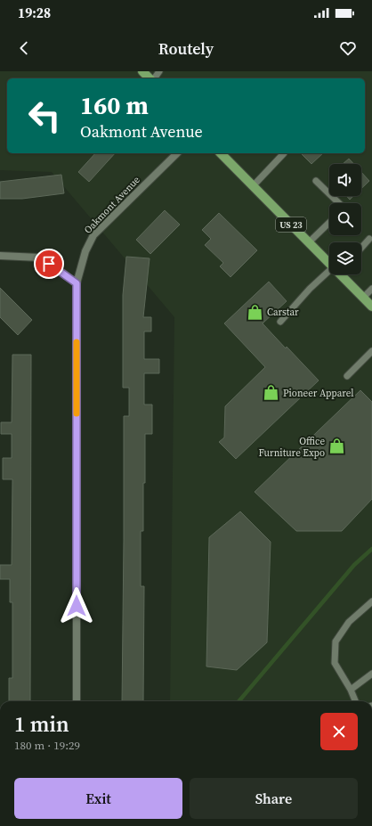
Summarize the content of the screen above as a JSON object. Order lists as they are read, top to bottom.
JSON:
{
  "streets": {
    "main road": ["US 23"],
    "street": ["Oakmont Avenue"]
  },
  "places": {
    "shop": ["Carstar", "Pioneer Apparel", "Office Furniture Expo"]
  },
  "page": {
    "status": "19:28",
    "header": "Routely",
    "turn": ["160 m", "Oakmont Avenue"],
    "heading": ["1 min", "180 m · 19:29"],
    "buttons": ["Exit", "Share"]
  }
}
